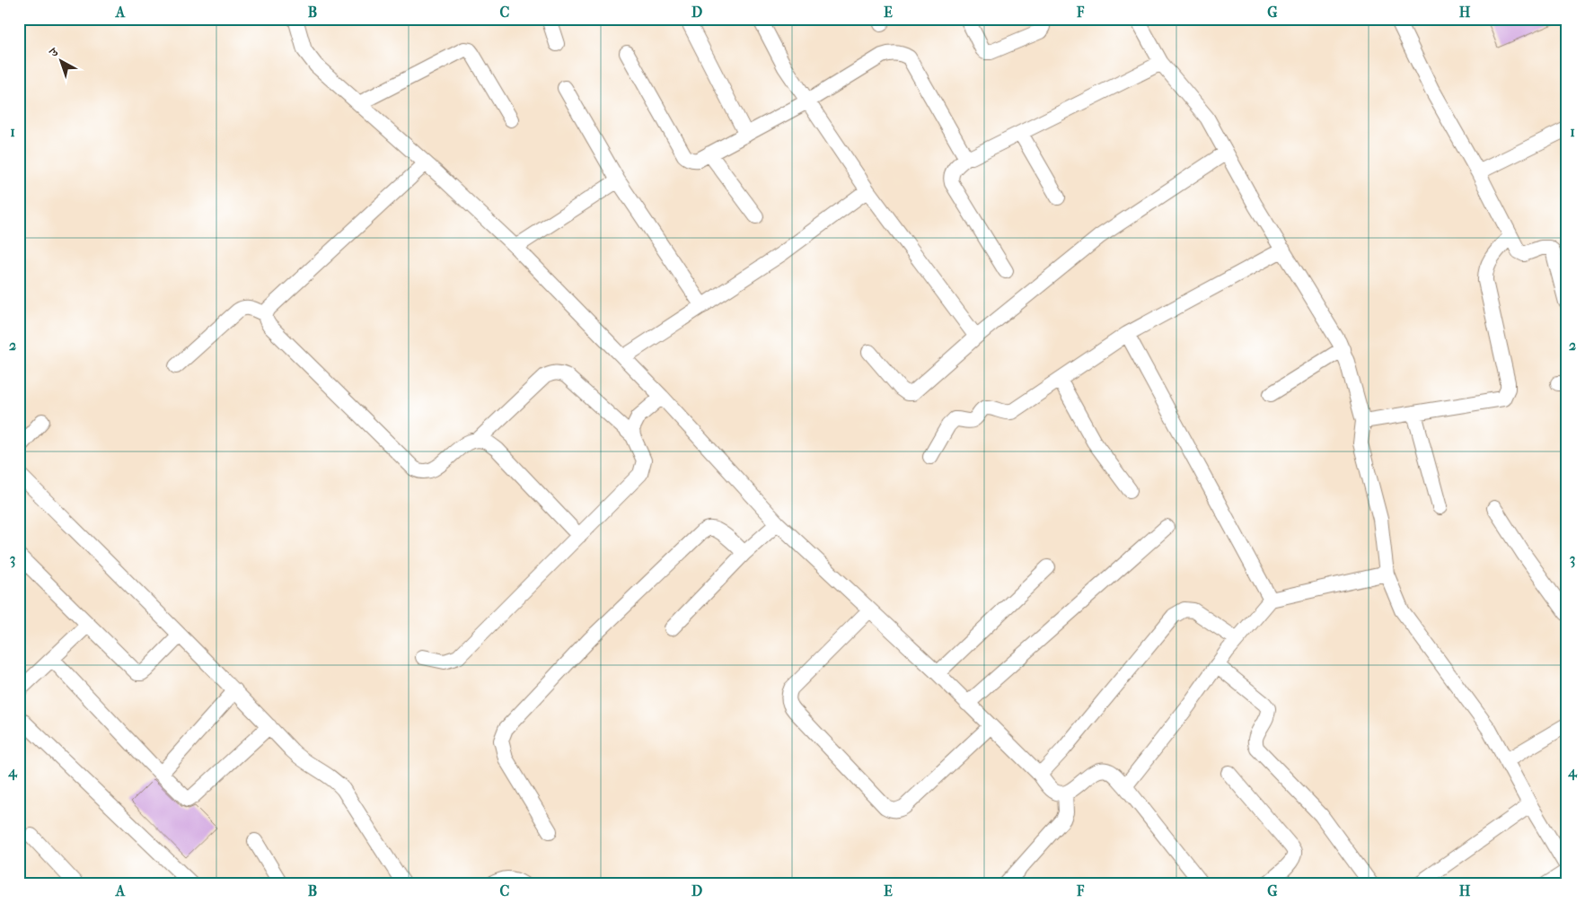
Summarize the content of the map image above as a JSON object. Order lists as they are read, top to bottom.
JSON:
{
  "north": "top left",
  "grid": {
    "columns": [
      "A",
      "B",
      "C",
      "D",
      "E",
      "F",
      "G",
      "H"
    ],
    "rows": [
      "1",
      "2",
      "3",
      "4"
    ]
  }
}
